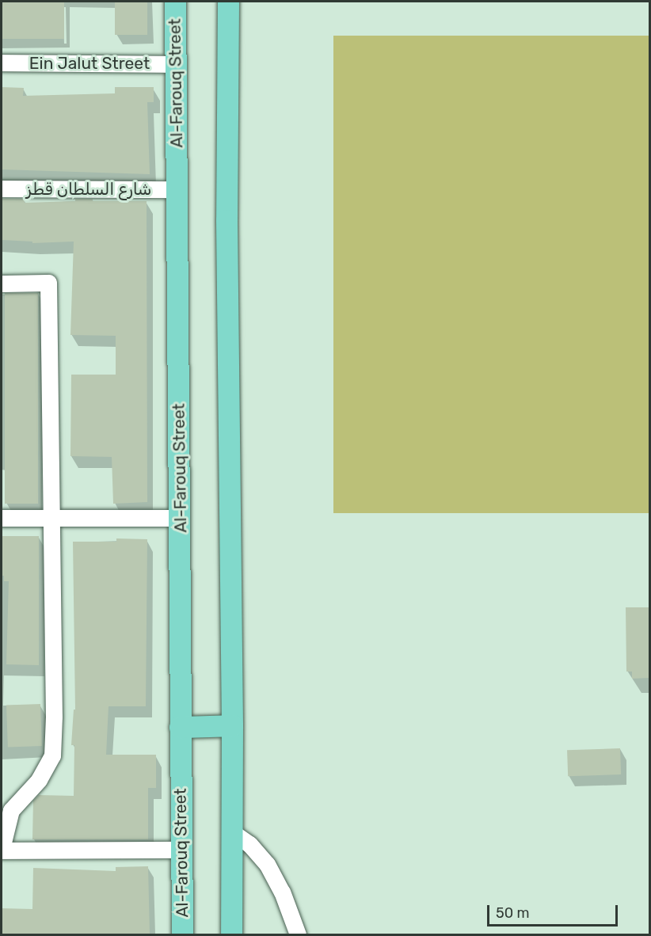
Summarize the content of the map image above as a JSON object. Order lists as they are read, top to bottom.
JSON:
{
  "streets": {
    "main road": ["Al-Farouq Street"],
    "street": ["Ein Jalut Street", "شارع السلطان قطز"]
  },
  "crossings": [
    ["Ein Jalut Street", "Al-Farouq Street"],
    ["Al-Farouq Street", "شارع السلطان قطز"]
  ],
  "scale_bar": "50 m"
}
